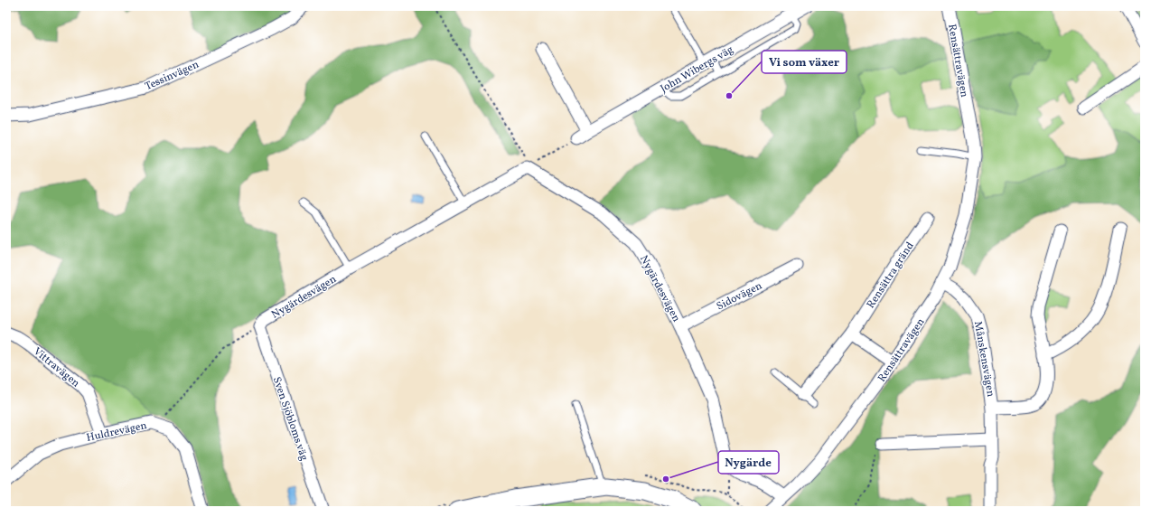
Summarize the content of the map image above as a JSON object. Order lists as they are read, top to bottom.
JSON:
{
  "streets": {
    "street": [
      "Rensättravägen",
      "John Wibergs väg",
      "Tessinvägen",
      "Rensättra gränd",
      "Nygärdesvägen",
      "Sidovägen",
      "Månskensvägen",
      "Vittravägen",
      "Sven Sjöbloms väg",
      "Huldrevägen"
    ]
  },
  "crossings": [
    ["Rensättravägen", "Nygärdesvägen"],
    ["Rensättravägen", "Månskensvägen"],
    ["Nygärdesvägen", "Sidovägen"],
    ["Nygärdesvägen", "Sven Sjöbloms väg"],
    ["Vittravägen", "Huldrevägen"]
  ],
  "places": ["Vi som växer", "Nygärde"]
}
